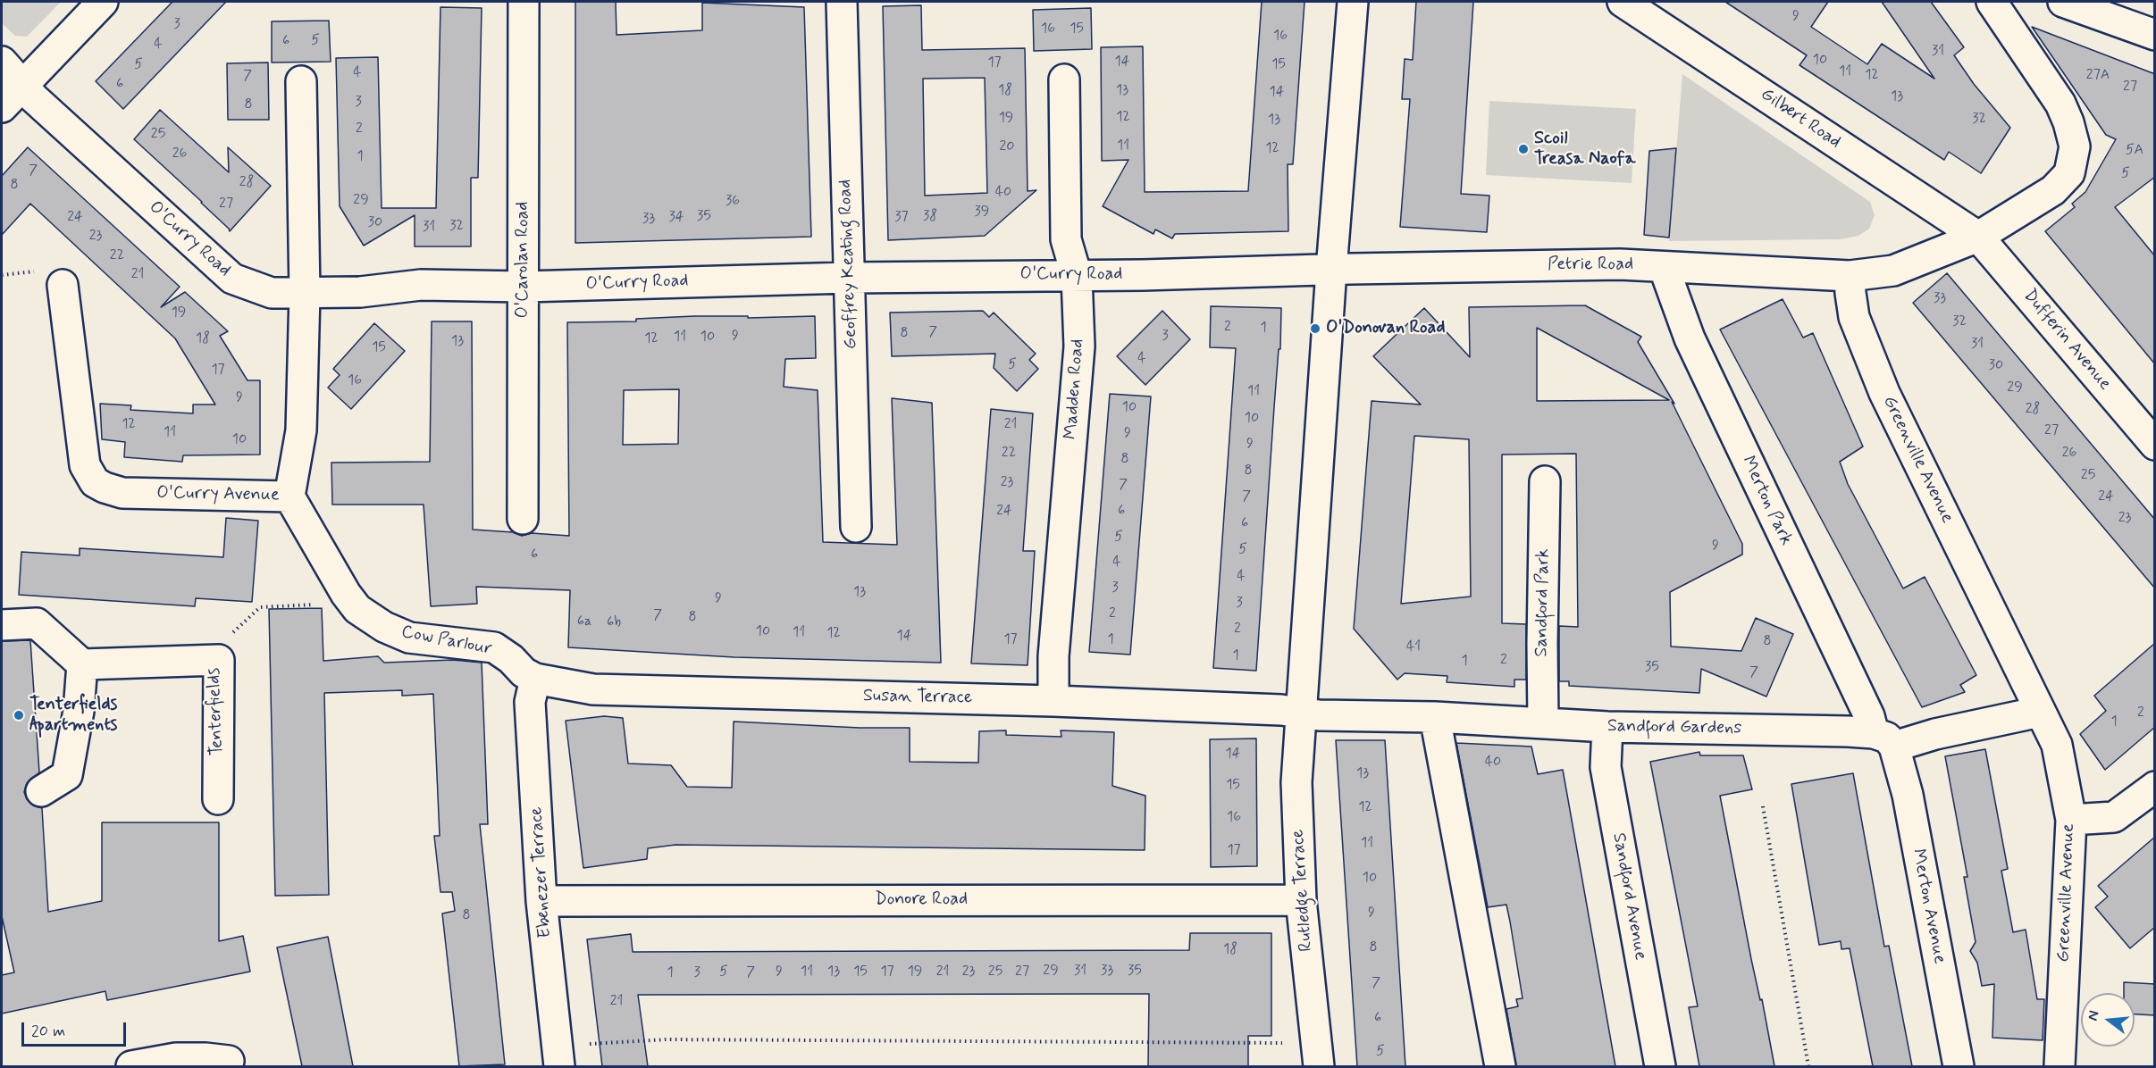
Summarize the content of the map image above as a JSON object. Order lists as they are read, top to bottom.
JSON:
{
  "streets": {
    "street": [
      "Gilbert Road",
      "O'Curry Road",
      "O'Carolan Road",
      "Geoffrey Keating Road",
      "Petrie Road",
      "Dufferin Avenue",
      "Madden Road",
      "Greenville Avenue",
      "O'Curry Avenue",
      "Merton Park",
      "Sandford Park",
      "Cow Parlour",
      "Susan Terrace",
      "Tenterfields",
      "Sandford Gardens",
      "Ebenezer Terrace",
      "Rutledge Terrace",
      "Sandford Avenue",
      "Donore Road",
      "Merton Avenue"
    ]
  },
  "crossings": [
    ["Gilbert Road", "Dufferin Avenue"],
    ["O'Curry Road", "O'Carolan Road"],
    ["O'Curry Road", "Geoffrey Keating Road"],
    ["O'Curry Road", "Petrie Road"],
    ["O'Curry Road", "Madden Road"],
    ["O'Curry Road", "O'Curry Avenue"],
    ["Petrie Road", "Greenville Avenue"],
    ["Petrie Road", "Merton Park"],
    ["Madden Road", "Susan Terrace"],
    ["Greenville Avenue", "Sandford Gardens"],
    ["O'Curry Avenue", "Cow Parlour"],
    ["Merton Park", "Sandford Gardens"],
    ["Merton Park", "Merton Avenue"],
    ["Sandford Park", "Sandford Gardens"],
    ["Cow Parlour", "Susan Terrace"],
    ["Cow Parlour", "Ebenezer Terrace"],
    ["Susan Terrace", "Sandford Gardens"],
    ["Susan Terrace", "Ebenezer Terrace"],
    ["Susan Terrace", "Rutledge Terrace"],
    ["Sandford Gardens", "Rutledge Terrace"],
    ["Sandford Gardens", "Sandford Avenue"],
    ["Sandford Gardens", "Merton Avenue"],
    ["Ebenezer Terrace", "Donore Road"],
    ["Rutledge Terrace", "Donore Road"]
  ],
  "places": ["Scoil Treasa Naofa", "O'Donovan Road", "Tenterfields Apartments"],
  "house_numbers": [
    "9",
    "3",
    "16",
    "15",
    "16",
    "5",
    "6",
    "4",
    "31",
    "10",
    "14",
    "17",
    "5",
    "15",
    "11",
    "4",
    "12",
    "27A",
    "7",
    "6",
    "27",
    "18",
    "13",
    "14",
    "13",
    "3",
    "8",
    "12",
    "19",
    "32",
    "13",
    "2",
    "25",
    "11",
    "20",
    "12",
    "5A",
    "26",
    "1",
    "7",
    "5",
    "28",
    "8",
    "40",
    "29",
    "36",
    "27",
    "39",
    "35",
    "38",
    "24",
    "34",
    "37",
    "33",
    "30",
    "32",
    "31",
    "23",
    "22",
    "21",
    "33",
    "19",
    "32",
    "2",
    "1",
    "7",
    "8",
    "9",
    "3",
    "11",
    "10",
    "18",
    "12",
    "13",
    "31",
    "15",
    "4",
    "5",
    "30",
    "17",
    "16",
    "29",
    "11",
    "9",
    "10",
    "28",
    "10",
    "12",
    "21",
    "27",
    "11",
    "9",
    "10",
    "9",
    "22",
    "26",
    "8",
    "8",
    "25",
    "23",
    "7",
    "7",
    "24",
    "24",
    "6",
    "23",
    "6",
    "5",
    "9",
    "5",
    "6",
    "4",
    "4",
    "3",
    "13",
    "9",
    "3",
    "2",
    "7",
    "8",
    "6a",
    "6b",
    "2",
    "10",
    "11",
    "12",
    "14",
    "17",
    "1",
    "8",
    "41",
    "1",
    "2",
    "1",
    "35",
    "7",
    "2",
    "1",
    "14",
    "40",
    "13",
    "15",
    "12",
    "16",
    "11",
    "17",
    "10",
    "9",
    "8",
    "8",
    "18",
    "29",
    "31",
    "33",
    "35",
    "5",
    "9",
    "11",
    "13",
    "15",
    "17",
    "19",
    "21",
    "23",
    "25",
    "27",
    "1",
    "3",
    "7",
    "7",
    "21",
    "6",
    "5"
  ],
  "scale_bar": "20 m",
  "north": "left"
}
